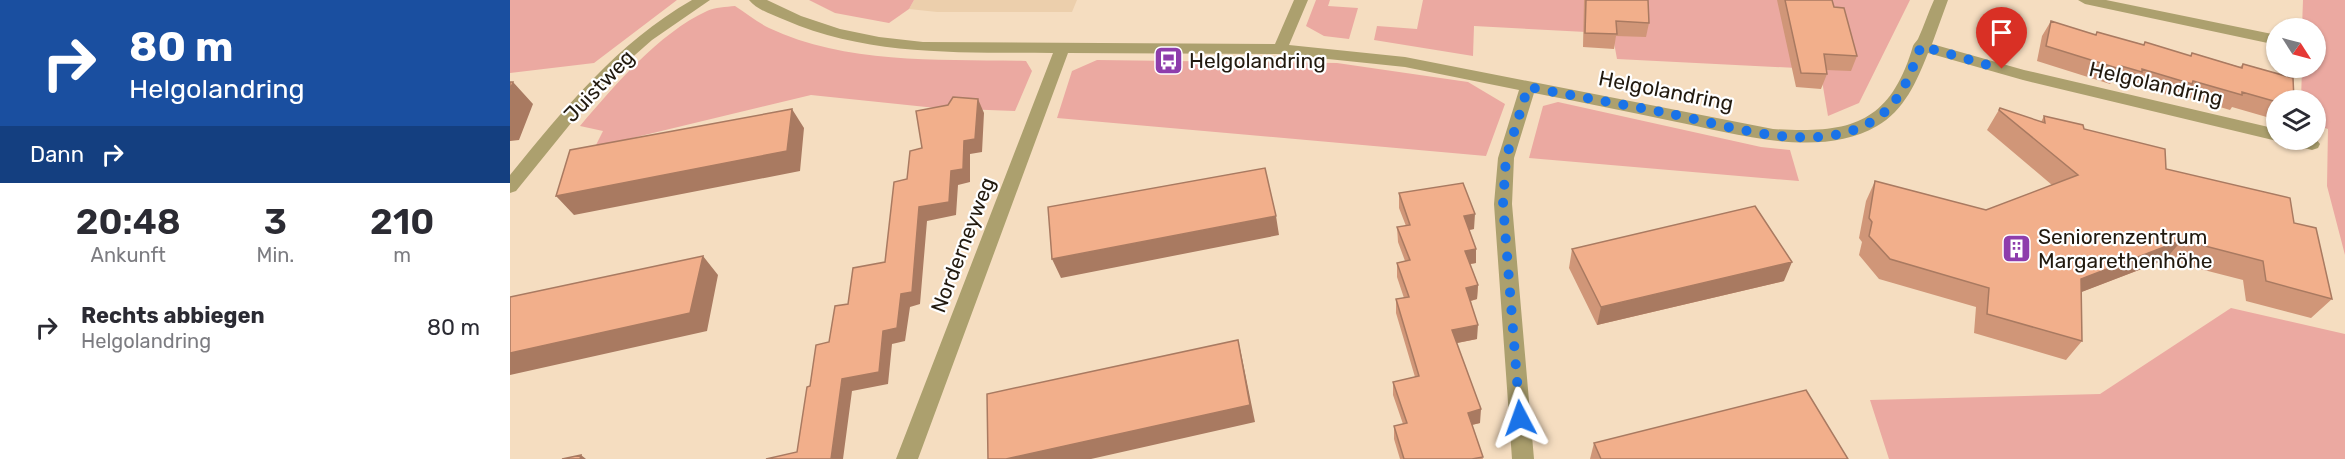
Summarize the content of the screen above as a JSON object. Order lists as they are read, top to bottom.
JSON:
{
  "streets": {
    "street": ["Helgolandring", "Juistweg", "Norderneyweg"]
  },
  "crossings": [
    ["Helgolandring", "Norderneyweg"]
  ],
  "places": {
    "bus stop": ["Helgolandring"],
    "building": ["Seniorenzentrum Margarethenhöhe"]
  },
  "north": "bottom right",
  "page": {
    "turn": ["80 m", "Helgolandring"],
    "then": "Dann",
    "eta": [
      "20:48",
      "Ankunft",
      "3",
      "Min.",
      "210",
      "m"
    ],
    "list": [
      {
        "name": "Rechts abbiegen",
        "note": "Helgolandring",
        "value": "80 m"
      }
    ]
  }
}
